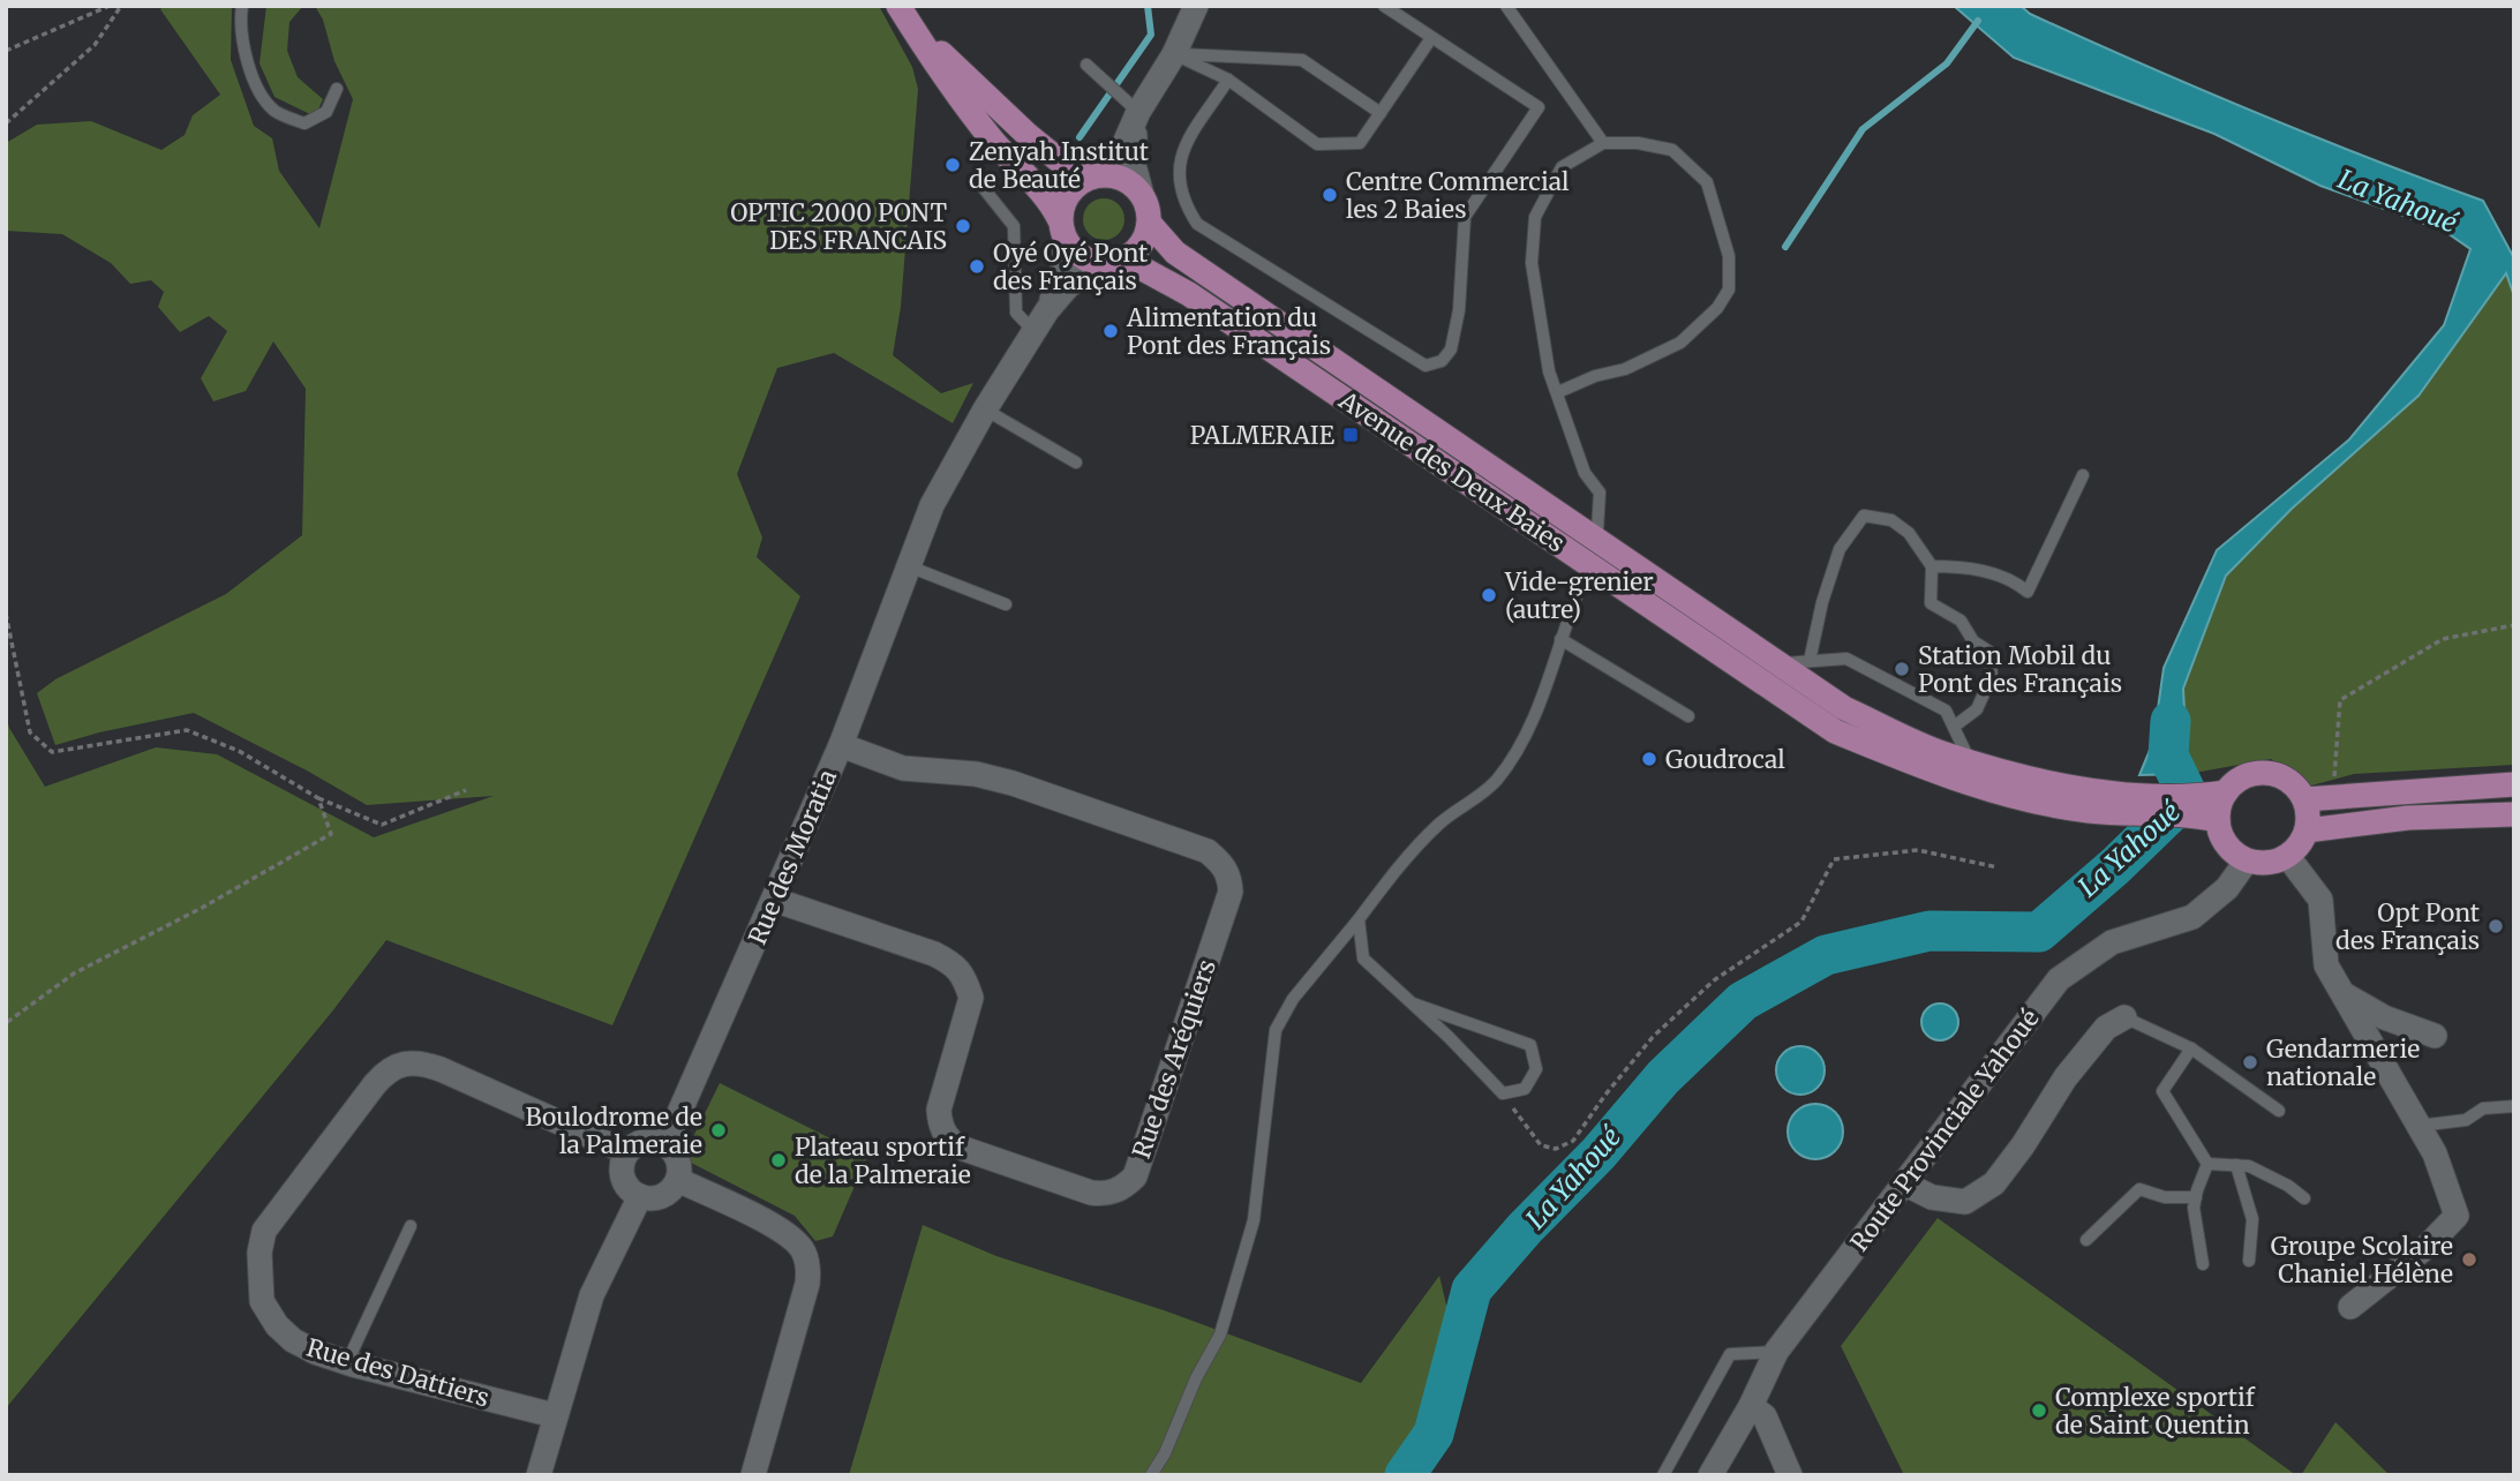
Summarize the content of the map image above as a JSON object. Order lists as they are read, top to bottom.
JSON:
{
  "streets": {
    "main road": ["Avenue des Deux Baies"],
    "street": [
      "Rue des Moratia",
      "Rue des Aréquiers",
      "Route Provinciale Yahoué",
      "Rue des Dattiers"
    ]
  },
  "crossings": [
    ["Avenue des Deux Baies", "Rue des Moratia"],
    ["Rue des Moratia", "Rue des Aréquiers"],
    ["Rue des Moratia", "Rue des Dattiers"]
  ],
  "water": ["La Yahoué"],
  "places": {
    "other": [
      "Zenyah Institut de Beauté",
      "Centre Commercial les 2 Baies",
      "OPTIC 2000 PONT DES FRANCAIS",
      "Oyé Oyé Pont des Français",
      "Alimentation du Pont des Français",
      "Vide-grenier (autre)",
      "Station Mobil du Pont des Français",
      "Goudrocal",
      "Opt Pont des Français",
      "Gendarmerie nationale",
      "Boulodrome de la Palmeraie",
      "Plateau sportif de la Palmeraie",
      "Groupe Scolaire Chaniel Hélène",
      "Complexe sportif de Saint Quentin"
    ],
    "transit": ["PALMERAIE"]
  }
}
